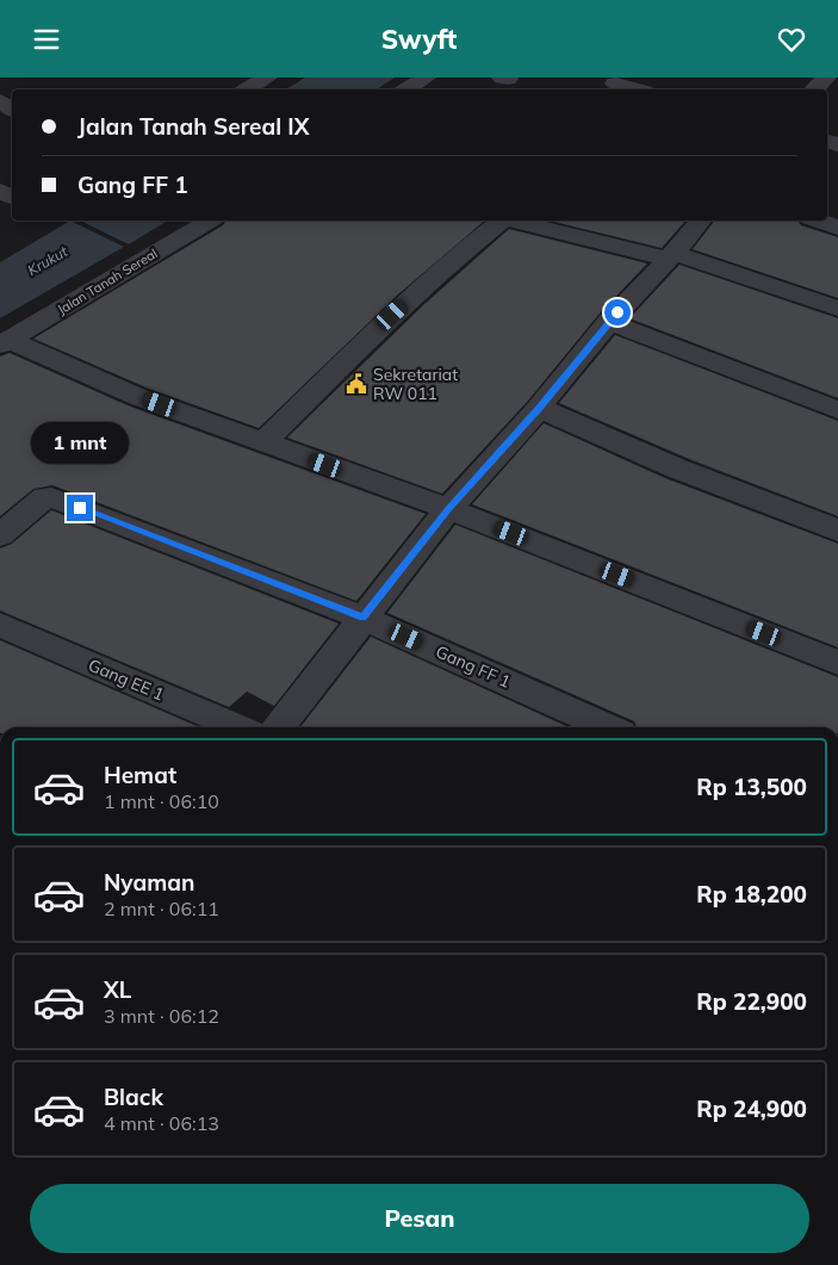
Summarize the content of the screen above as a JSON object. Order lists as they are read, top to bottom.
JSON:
{
  "streets": {
    "street": ["Jalan Tanah Sereal", "Gang FF 1", "Gang EE 1"]
  },
  "water": ["Krukut"],
  "places": {
    "public building": ["Sekretariat RW 011"]
  },
  "page": {
    "header": "Swyft",
    "banner": ["Jalan Tanah Sereal IX", "Gang FF 1"],
    "bubble": "1 mnt",
    "list": [
      {
        "name": "Hemat",
        "note": "1 mnt · 06:10",
        "value": "Rp 13,500"
      },
      {
        "name": "Nyaman",
        "note": "2 mnt · 06:11",
        "value": "Rp 18,200"
      },
      {
        "name": "XL",
        "note": "3 mnt · 06:12",
        "value": "Rp 22,900"
      },
      {
        "name": "Black",
        "note": "4 mnt · 06:13",
        "value": "Rp 24,900"
      }
    ],
    "buttons": "Pesan"
  }
}
